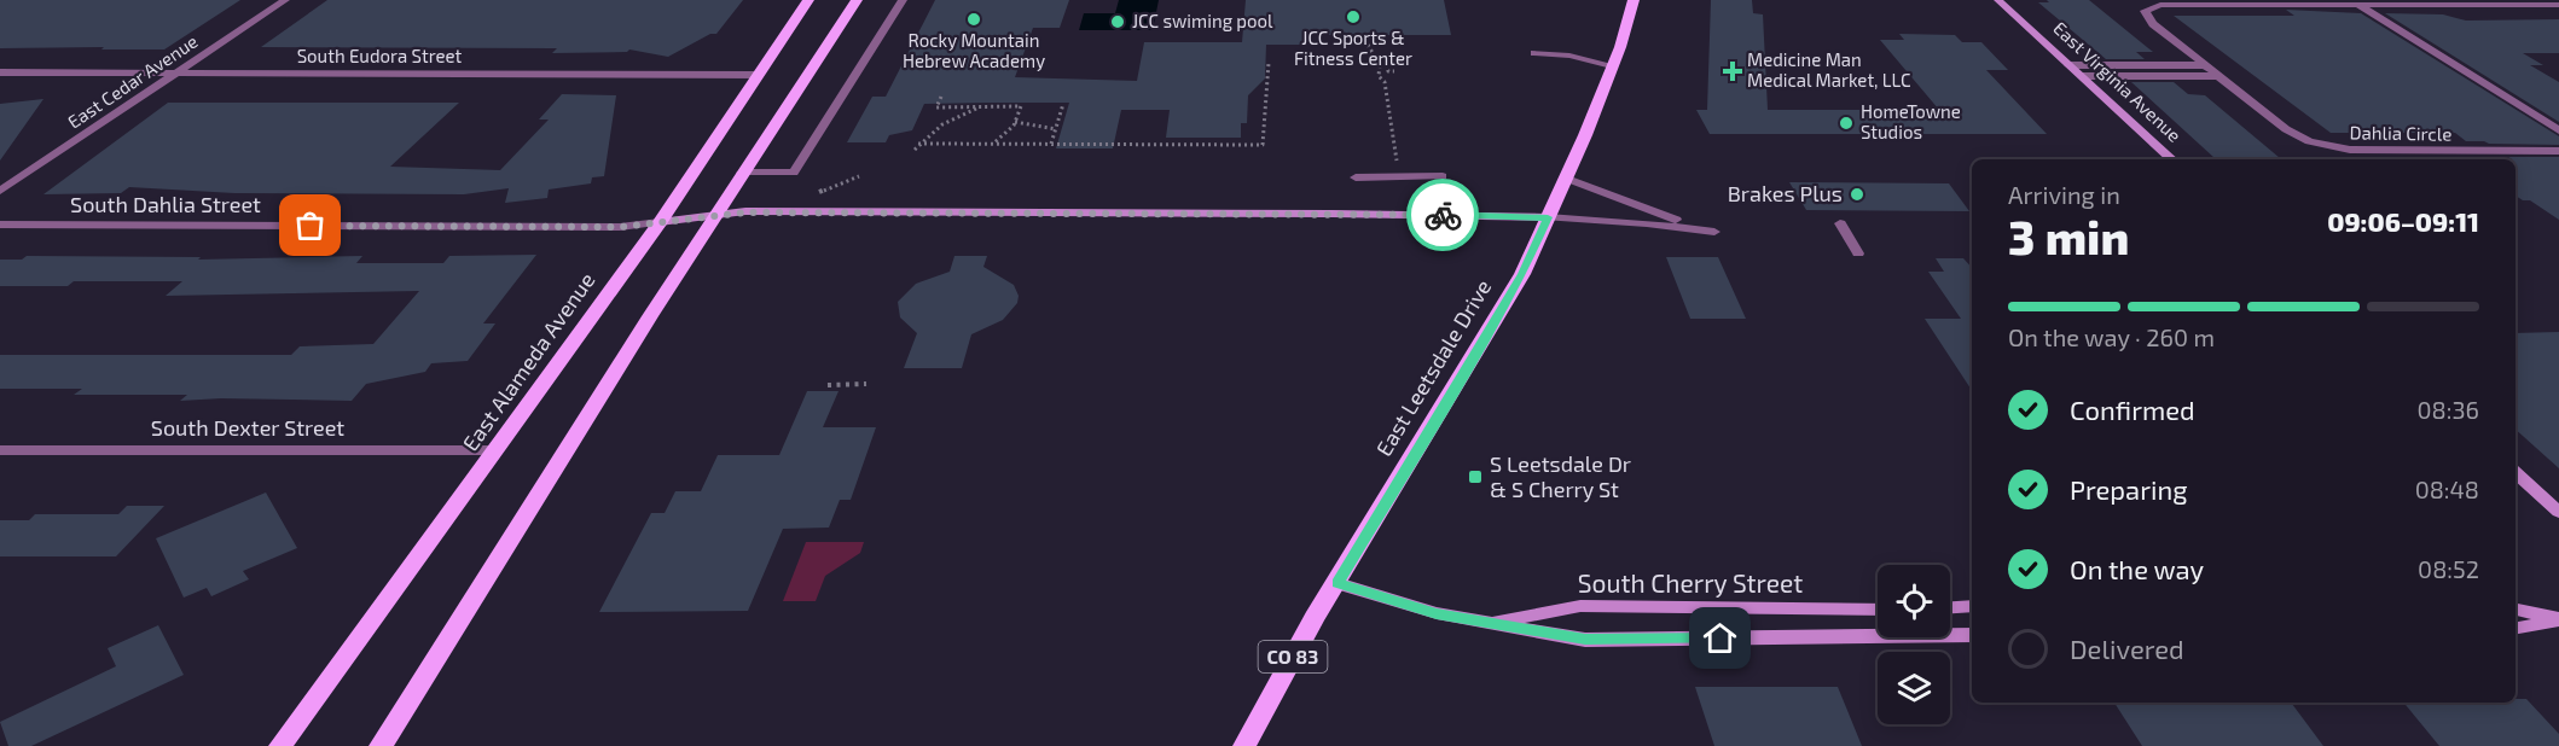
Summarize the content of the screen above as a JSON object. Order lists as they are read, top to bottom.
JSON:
{
  "streets": {
    "main road": ["East Alameda Avenue", "East Leetsdale Drive", "CO 83"],
    "street": [
      "South Eudora Street",
      "East Cedar Avenue",
      "East Virginia Avenue",
      "Dahlia Circle",
      "South Dahlia Street",
      "South Dexter Street",
      "South Cherry Street"
    ]
  },
  "crossings": [
    ["South Eudora Street", "East Cedar Avenue"],
    ["South Eudora Street", "East Alameda Avenue"],
    ["South Dahlia Street", "East Alameda Avenue"],
    ["South Dahlia Street", "East Leetsdale Drive"],
    ["East Alameda Avenue", "South Dexter Street"],
    ["East Leetsdale Drive", "South Cherry Street"]
  ],
  "places": {
    "other": [
      "JCC Sports & Fitness Center",
      "Rocky Mountain Hebrew Academy",
      "JCC swiming pool",
      "HomeTowne Studios",
      "Brakes Plus"
    ],
    "health": ["Medicine Man Medical Market, LLC"],
    "transit": ["S Leetsdale Dr & S Cherry St"]
  },
  "page": {
    "heading": ["3 min", "Arriving in", "09:06–09:11"],
    "bar": "On the way · 260 m",
    "list": [
      ["Confirmed", "08:36"],
      ["Preparing", "08:48"],
      ["On the way", "08:52"],
      "Delivered"
    ]
  }
}
